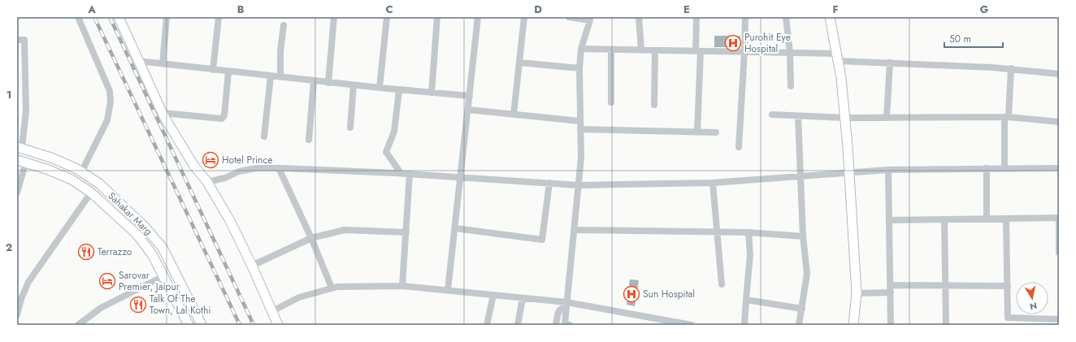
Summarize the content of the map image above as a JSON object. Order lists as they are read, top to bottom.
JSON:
{
  "streets": {
    "street": ["Sahakar Marg"]
  },
  "places": {
    "hospital": ["Purohit Eye Hospital", "Sun Hospital"],
    "hotel": ["Hotel Prince", "Sarovar Premier, Jaipur"],
    "restaurant": ["Terrazzo", "Talk Of The Town, Lal Kothi"]
  },
  "scale_bar": "50 m",
  "north": "bottom",
  "grid": {
    "columns": [
      "A",
      "B",
      "C",
      "D",
      "E",
      "F",
      "G"
    ],
    "rows": ["1", "2"]
  }
}
